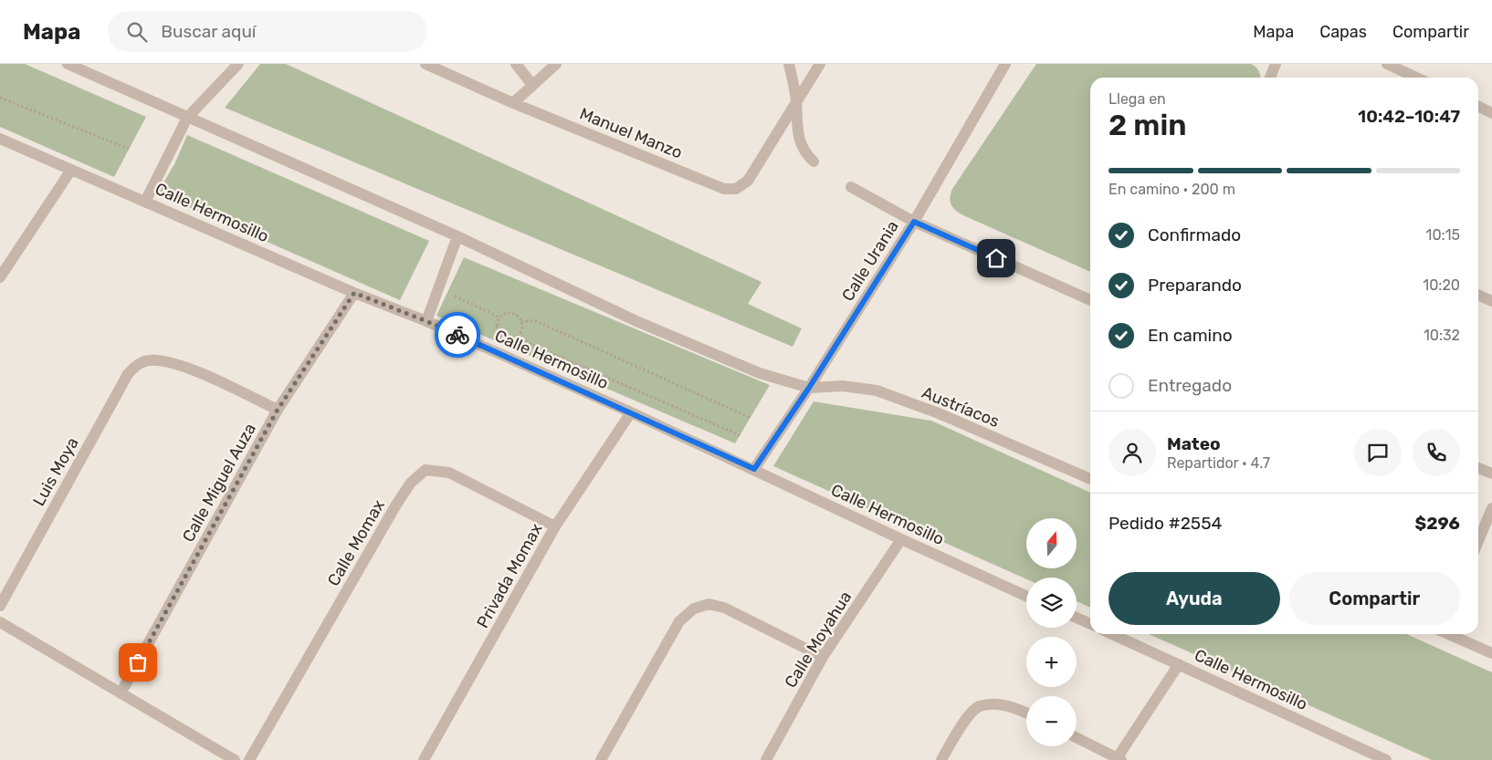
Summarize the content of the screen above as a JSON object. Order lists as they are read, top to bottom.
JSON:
{
  "streets": {
    "street": [
      "Manuel Manzo",
      "Calle Hermosillo",
      "Calle Urania",
      "Austríacos",
      "Luis Moya",
      "Calle Miguel Auza",
      "Calle Momax",
      "Privada Momax",
      "Calle Moyahua"
    ]
  },
  "crossings": [
    ["Calle Hermosillo", "Calle Urania"],
    ["Calle Hermosillo", "Calle Miguel Auza"],
    ["Calle Hermosillo", "Privada Momax"],
    ["Calle Hermosillo", "Calle Moyahua"],
    ["Calle Urania", "Austríacos"],
    ["Luis Moya", "Calle Miguel Auza"],
    ["Calle Momax", "Privada Momax"]
  ],
  "north": "top",
  "page": {
    "header": "Mapa",
    "search": "Buscar aquí",
    "nav": ["Mapa", "Capas", "Compartir"],
    "heading": ["2 min", "Llega en", "10:42–10:47"],
    "panel": [
      "Mateo",
      "Repartidor · 4.7",
      "Pedido #2554",
      "$296"
    ],
    "bar": "En camino · 200 m",
    "list": [
      ["Confirmado", "10:15"],
      ["Preparando", "10:20"],
      ["En camino", "10:32"],
      "Entregado"
    ],
    "map_buttons": ["+", "−"],
    "buttons": ["Ayuda", "Compartir"]
  }
}
